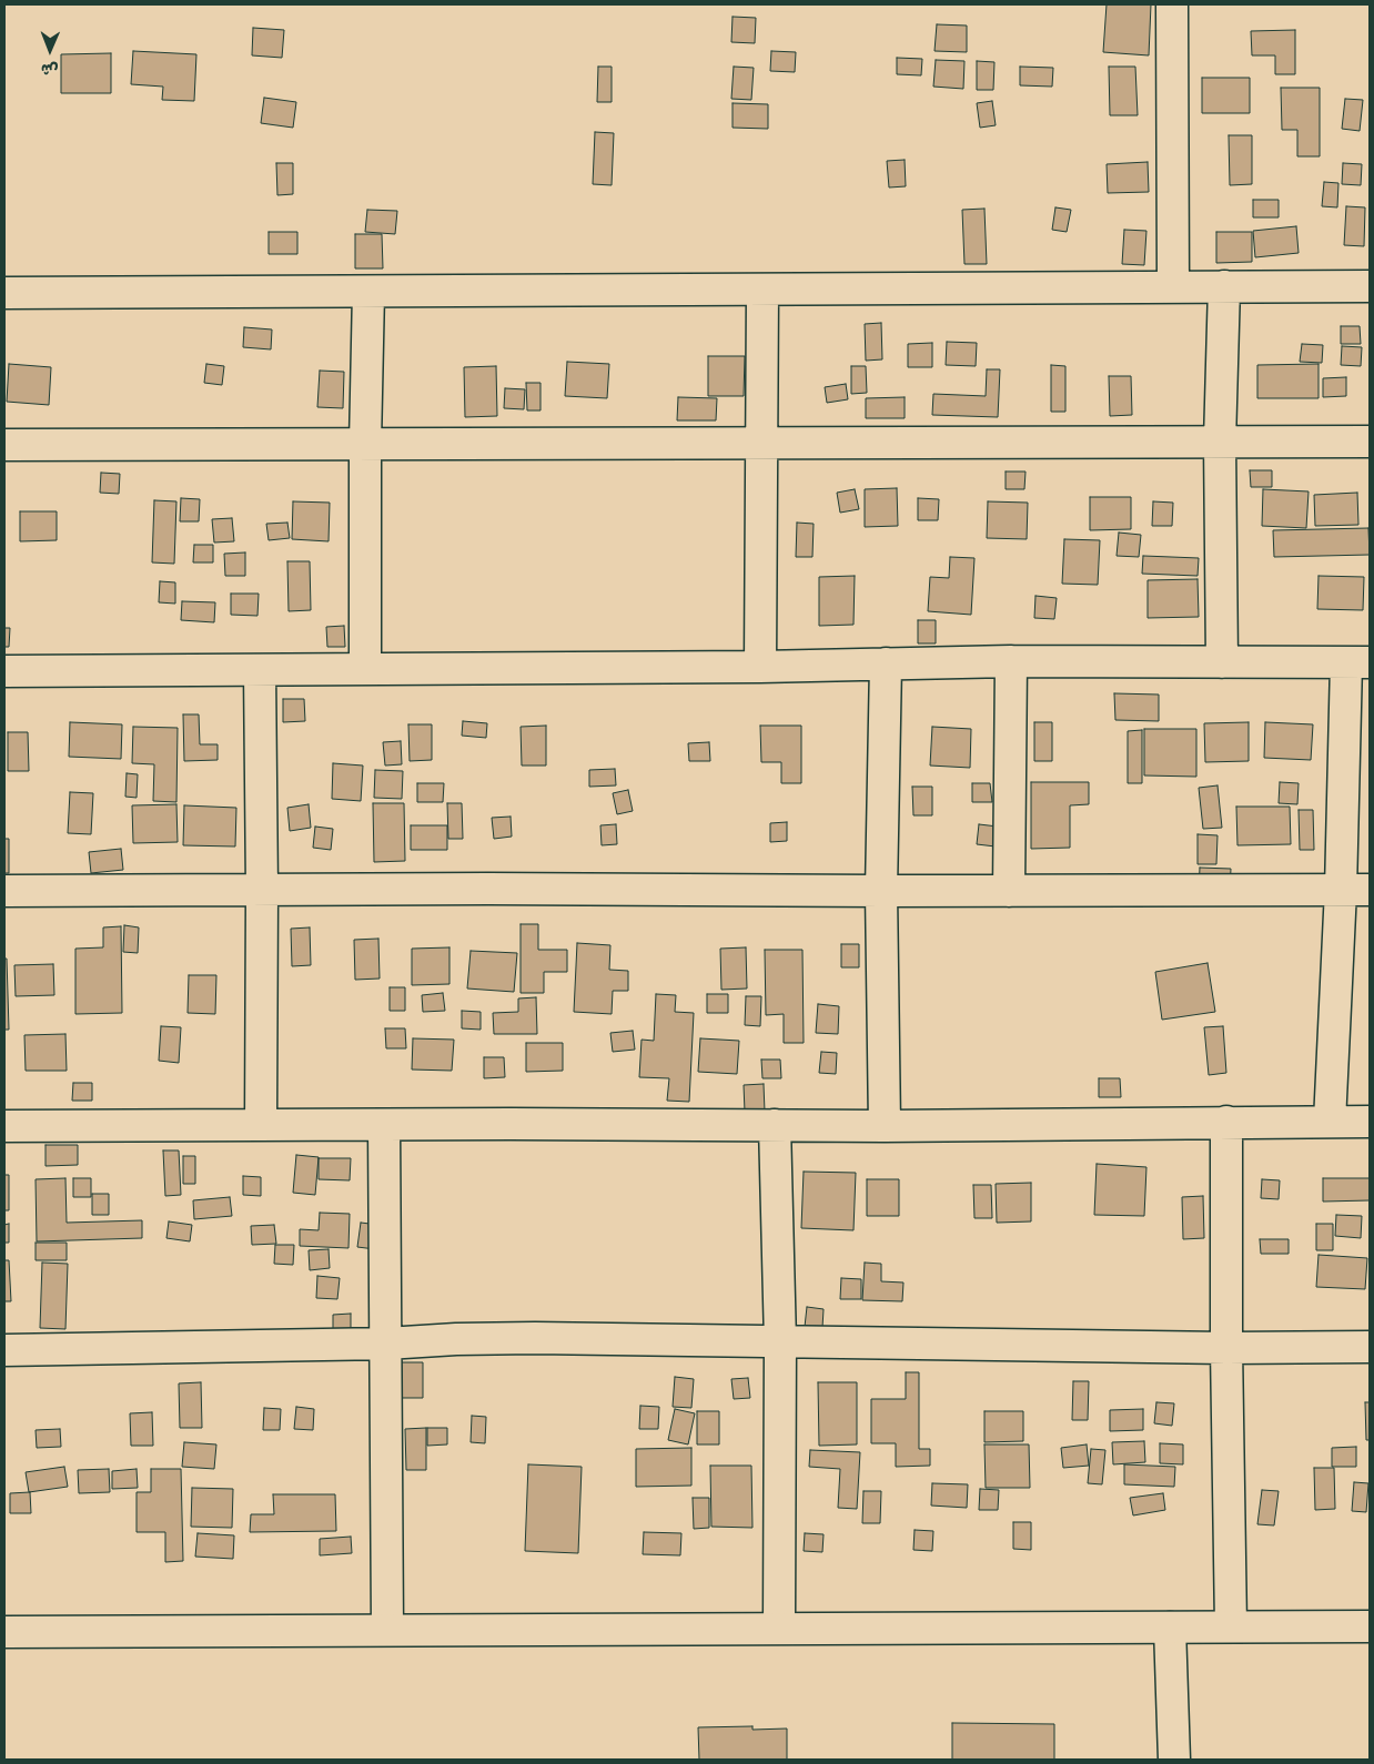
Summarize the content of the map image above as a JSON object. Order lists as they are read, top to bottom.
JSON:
{
  "north": "bottom"
}
